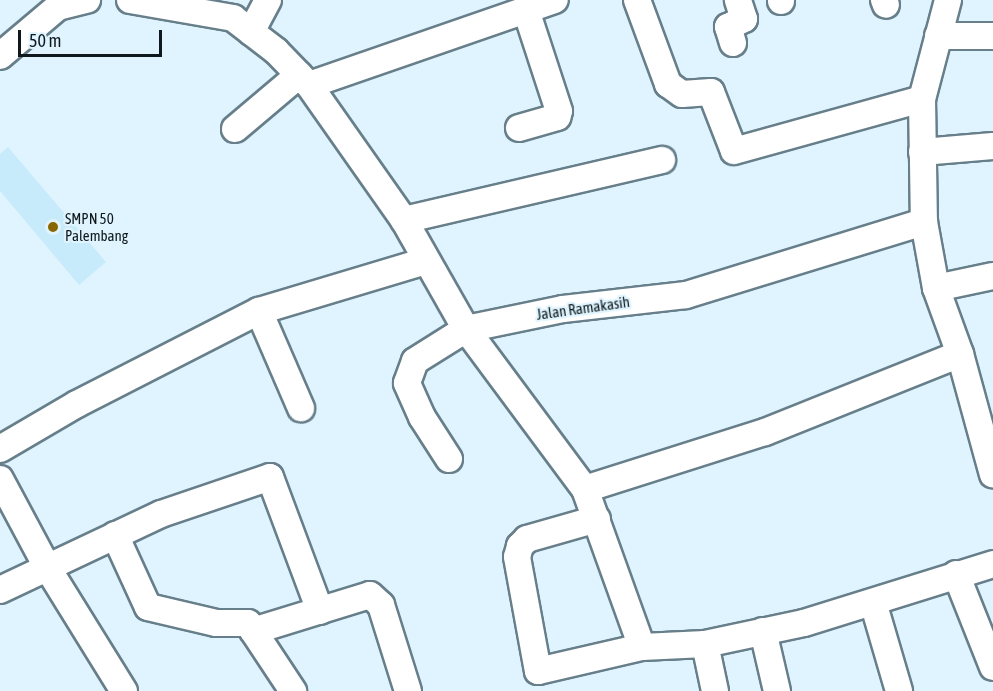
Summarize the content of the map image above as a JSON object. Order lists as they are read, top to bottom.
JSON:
{
  "streets": {
    "street": ["Jalan Ramakasih"]
  },
  "places": ["SMPN 50 Palembang"],
  "scale_bar": "50 m"
}
